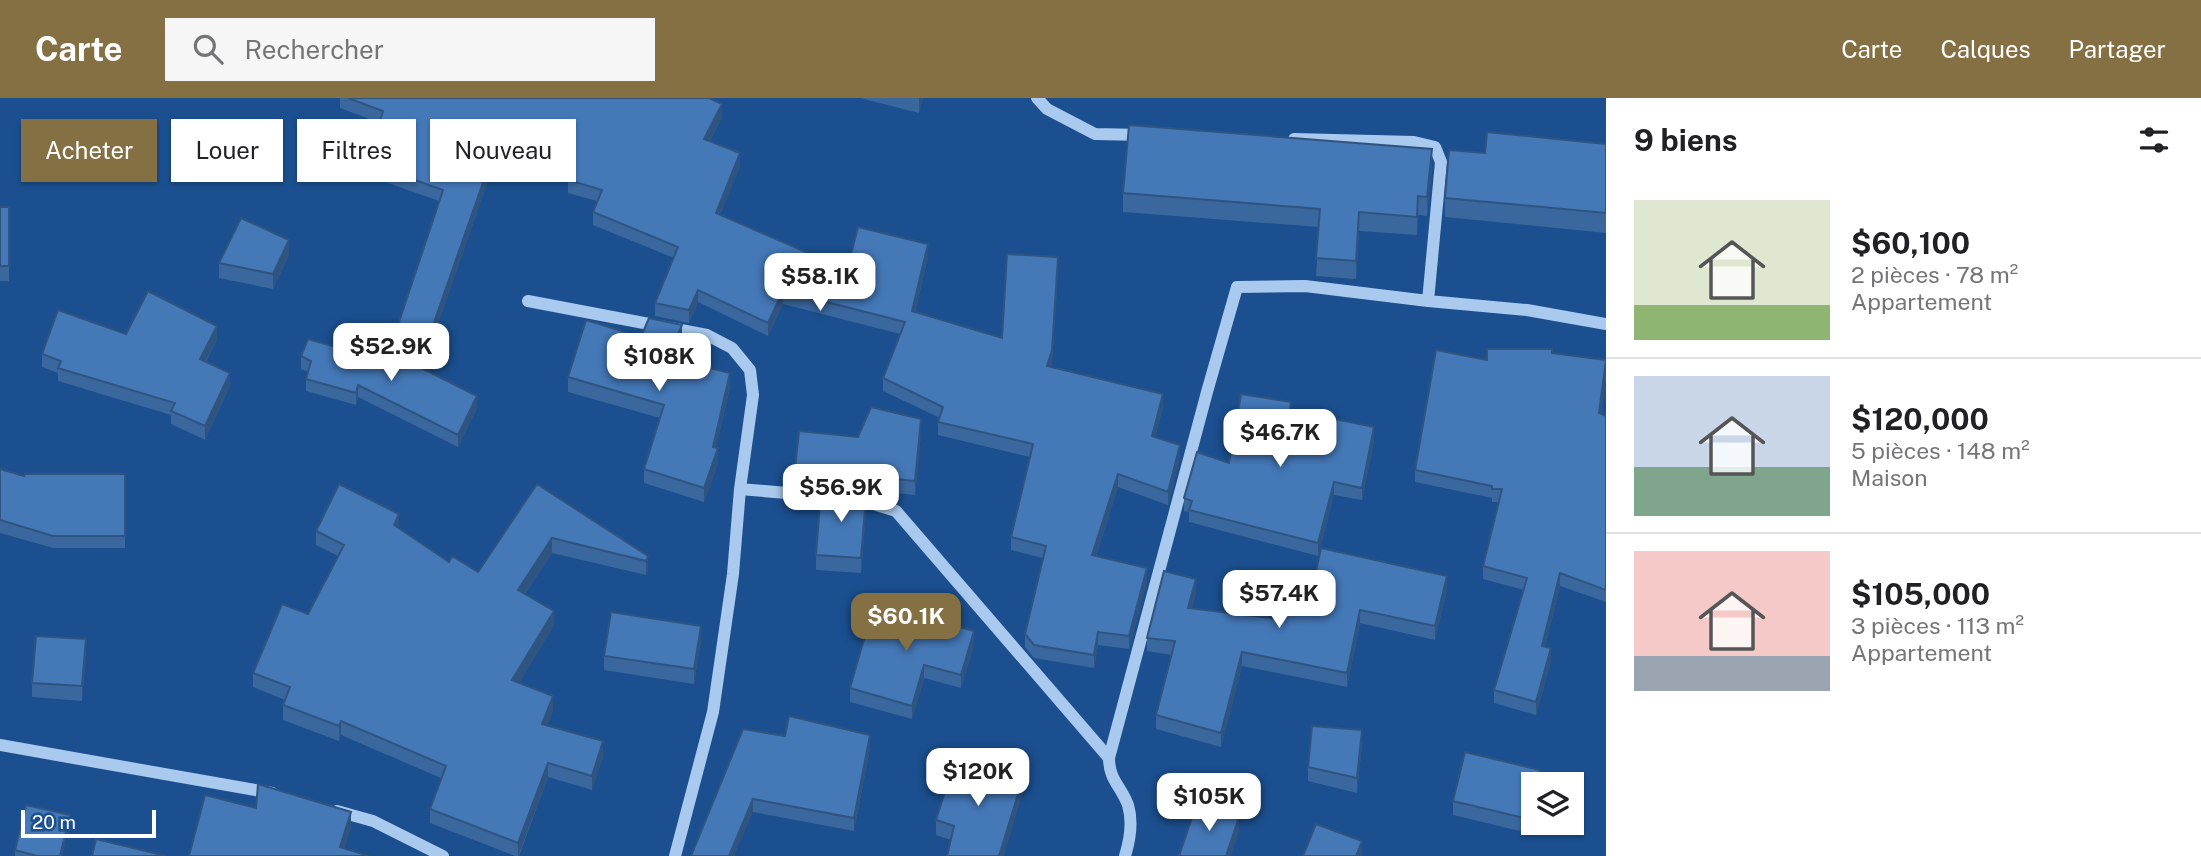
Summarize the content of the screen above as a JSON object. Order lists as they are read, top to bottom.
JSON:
{
  "scale_bar": "20 m",
  "page": {
    "header": "Carte",
    "search": "Rechercher",
    "nav": ["Carte", "Calques", "Partager"],
    "heading": "9 biens",
    "chip": [
      "Acheter",
      "Louer",
      "Filtres",
      "Nouveau"
    ],
    "list": [
      {
        "name": "$60,100",
        "note": "2 pièces · 78 m² · Appartement"
      },
      {
        "name": "$120,000",
        "note": "5 pièces · 148 m² · Maison"
      },
      {
        "name": "$105,000",
        "note": "3 pièces · 113 m² · Appartement"
      }
    ],
    "price": [
      "$58.1K",
      "$52.9K",
      "$108K",
      "$46.7K",
      "$56.9K",
      "$57.4K",
      "$60.1K",
      "$120K",
      "$105K"
    ],
    "scale": "20 m"
  }
}
